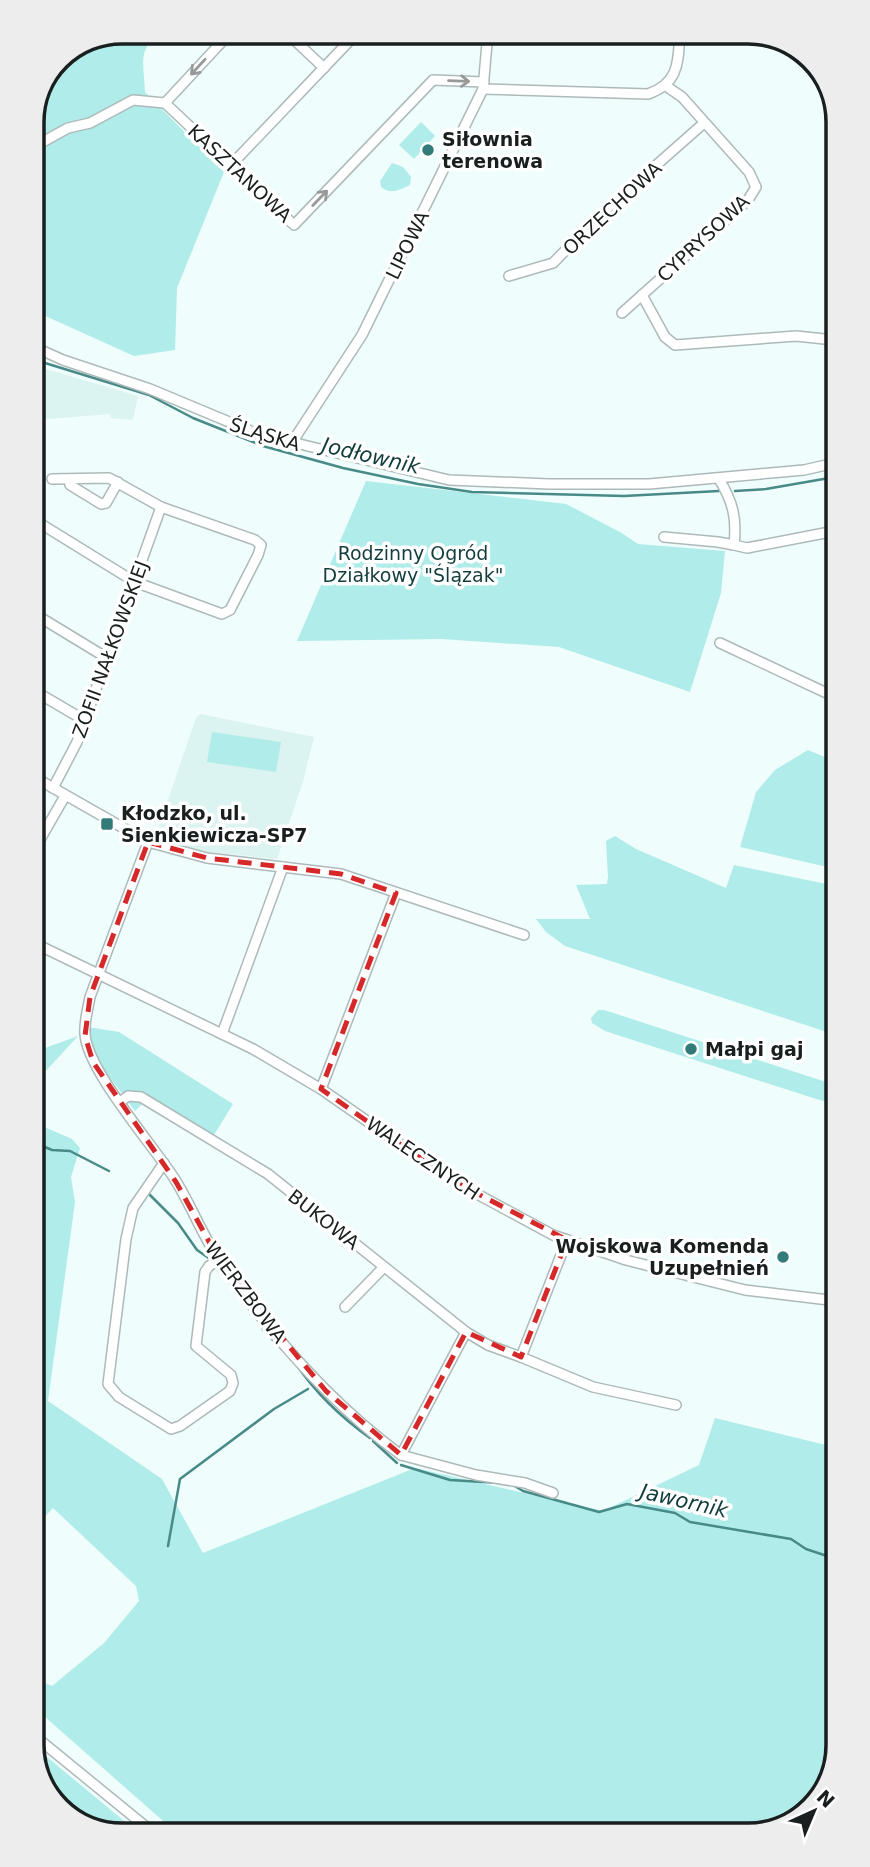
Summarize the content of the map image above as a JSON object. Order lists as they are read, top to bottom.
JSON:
{
  "streets": {
    "street": [
      "KASZTANOWA",
      "ORZECHOWA",
      "CYPRYSOWA",
      "LIPOWA",
      "ŚLĄSKA",
      "ZOFII NAŁKOWSKIEJ",
      "WALECZNYCH",
      "BUKOWA",
      "WIERZBOWA"
    ]
  },
  "crossings": [
    ["KASZTANOWA", "LIPOWA"],
    ["ORZECHOWA", "CYPRYSOWA"],
    ["LIPOWA", "ŚLĄSKA"],
    ["WALECZNYCH", "WIERZBOWA"],
    ["BUKOWA", "WIERZBOWA"]
  ],
  "water": ["Jodłownik", "Jawornik"],
  "parks": ["Rodzinny Ogród Działkowy \"Ślązak\""],
  "places": {
    "other": ["Siłownia terenowa", "Małpi gaj", "Wojskowa Komenda Uzupełnień"],
    "transit": ["Kłodzko, ul. Sienkiewicza-SP7"]
  },
  "north": "top right"
}
